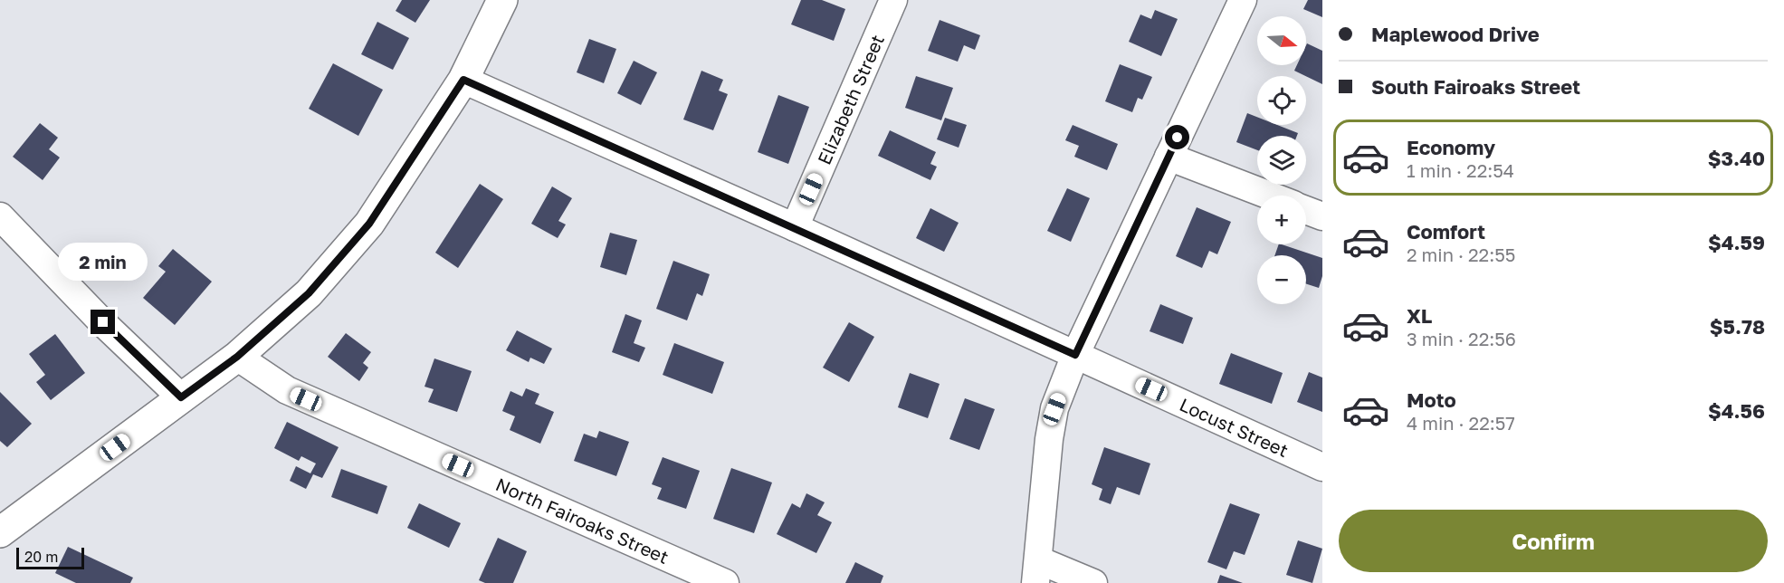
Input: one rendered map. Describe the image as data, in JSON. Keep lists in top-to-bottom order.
{
  "streets": {
    "street": ["Elizabeth Street", "Locust Street", "North Fairoaks Street"]
  },
  "crossings": [
    ["Elizabeth Street", "Locust Street"]
  ],
  "scale_bar": "20 m",
  "north": "right",
  "page": {
    "banner": ["Maplewood Drive", "South Fairoaks Street"],
    "map_buttons": ["+", "−"],
    "list": [
      {
        "name": "Economy",
        "note": "1 min · 22:54",
        "value": "$3.40"
      },
      {
        "name": "Comfort",
        "note": "2 min · 22:55",
        "value": "$4.59"
      },
      {
        "name": "XL",
        "note": "3 min · 22:56",
        "value": "$5.78"
      },
      {
        "name": "Moto",
        "note": "4 min · 22:57",
        "value": "$4.56"
      }
    ],
    "bubble": "2 min",
    "buttons": "Confirm",
    "scale": "20 m"
  }
}
